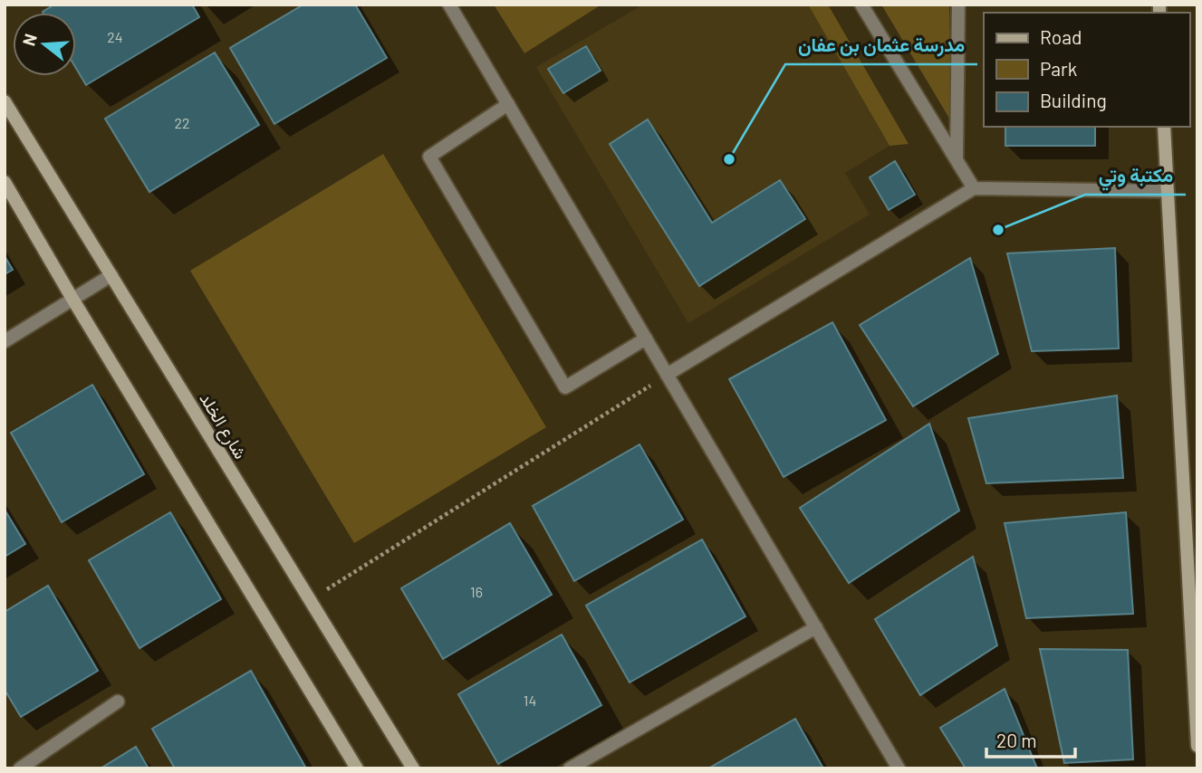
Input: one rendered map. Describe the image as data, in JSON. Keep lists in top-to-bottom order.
{
  "streets": {
    "street": ["شارع الخلد"]
  },
  "places": ["مدرسة عثمان بن عفان", "مكتبة وتي"],
  "house_numbers": [
    "24",
    "22",
    "16",
    "14"
  ],
  "legend": ["Road", "Park", "Building"],
  "scale_bar": "20 m",
  "north": "left"
}
